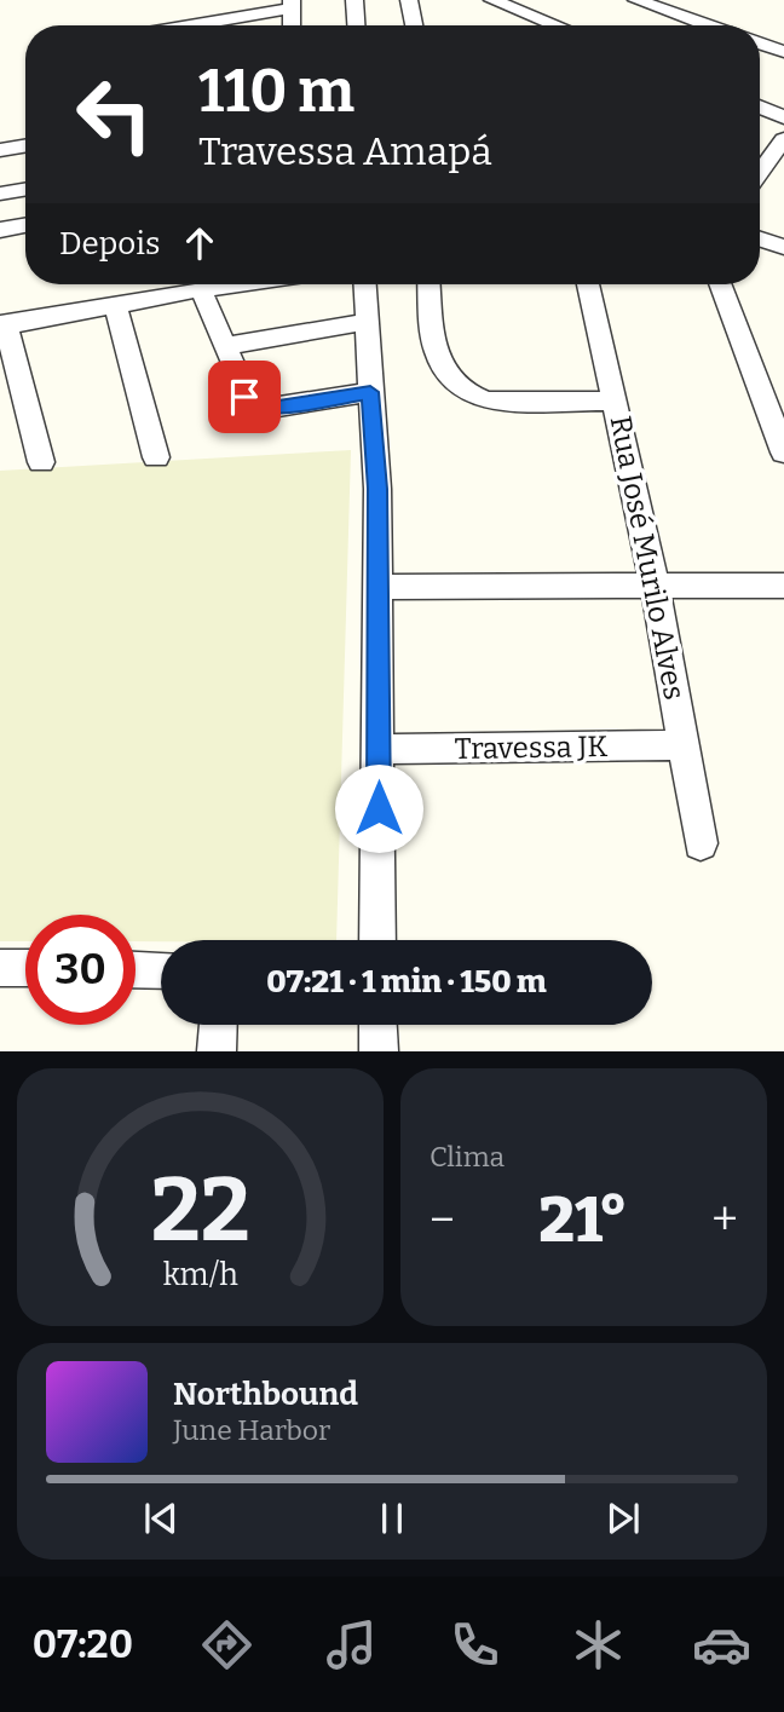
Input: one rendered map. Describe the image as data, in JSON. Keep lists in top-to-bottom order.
{
  "streets": {
    "street": ["Rua José Murilo Alves", "Travessa JK"]
  },
  "crossings": [
    ["Rua José Murilo Alves", "Travessa JK"]
  ],
  "page": {
    "turn": ["110 m", "Travessa Amapá"],
    "then": "Depois",
    "limit": "30",
    "trip": "07:21 · 1 min · 150 m",
    "tile": "Clima",
    "heat": ["−", "21°", "+"],
    "song": ["Northbound", "June Harbor"],
    "tabs": "07:20",
    "gauge": ["22", "km/h"]
  }
}
